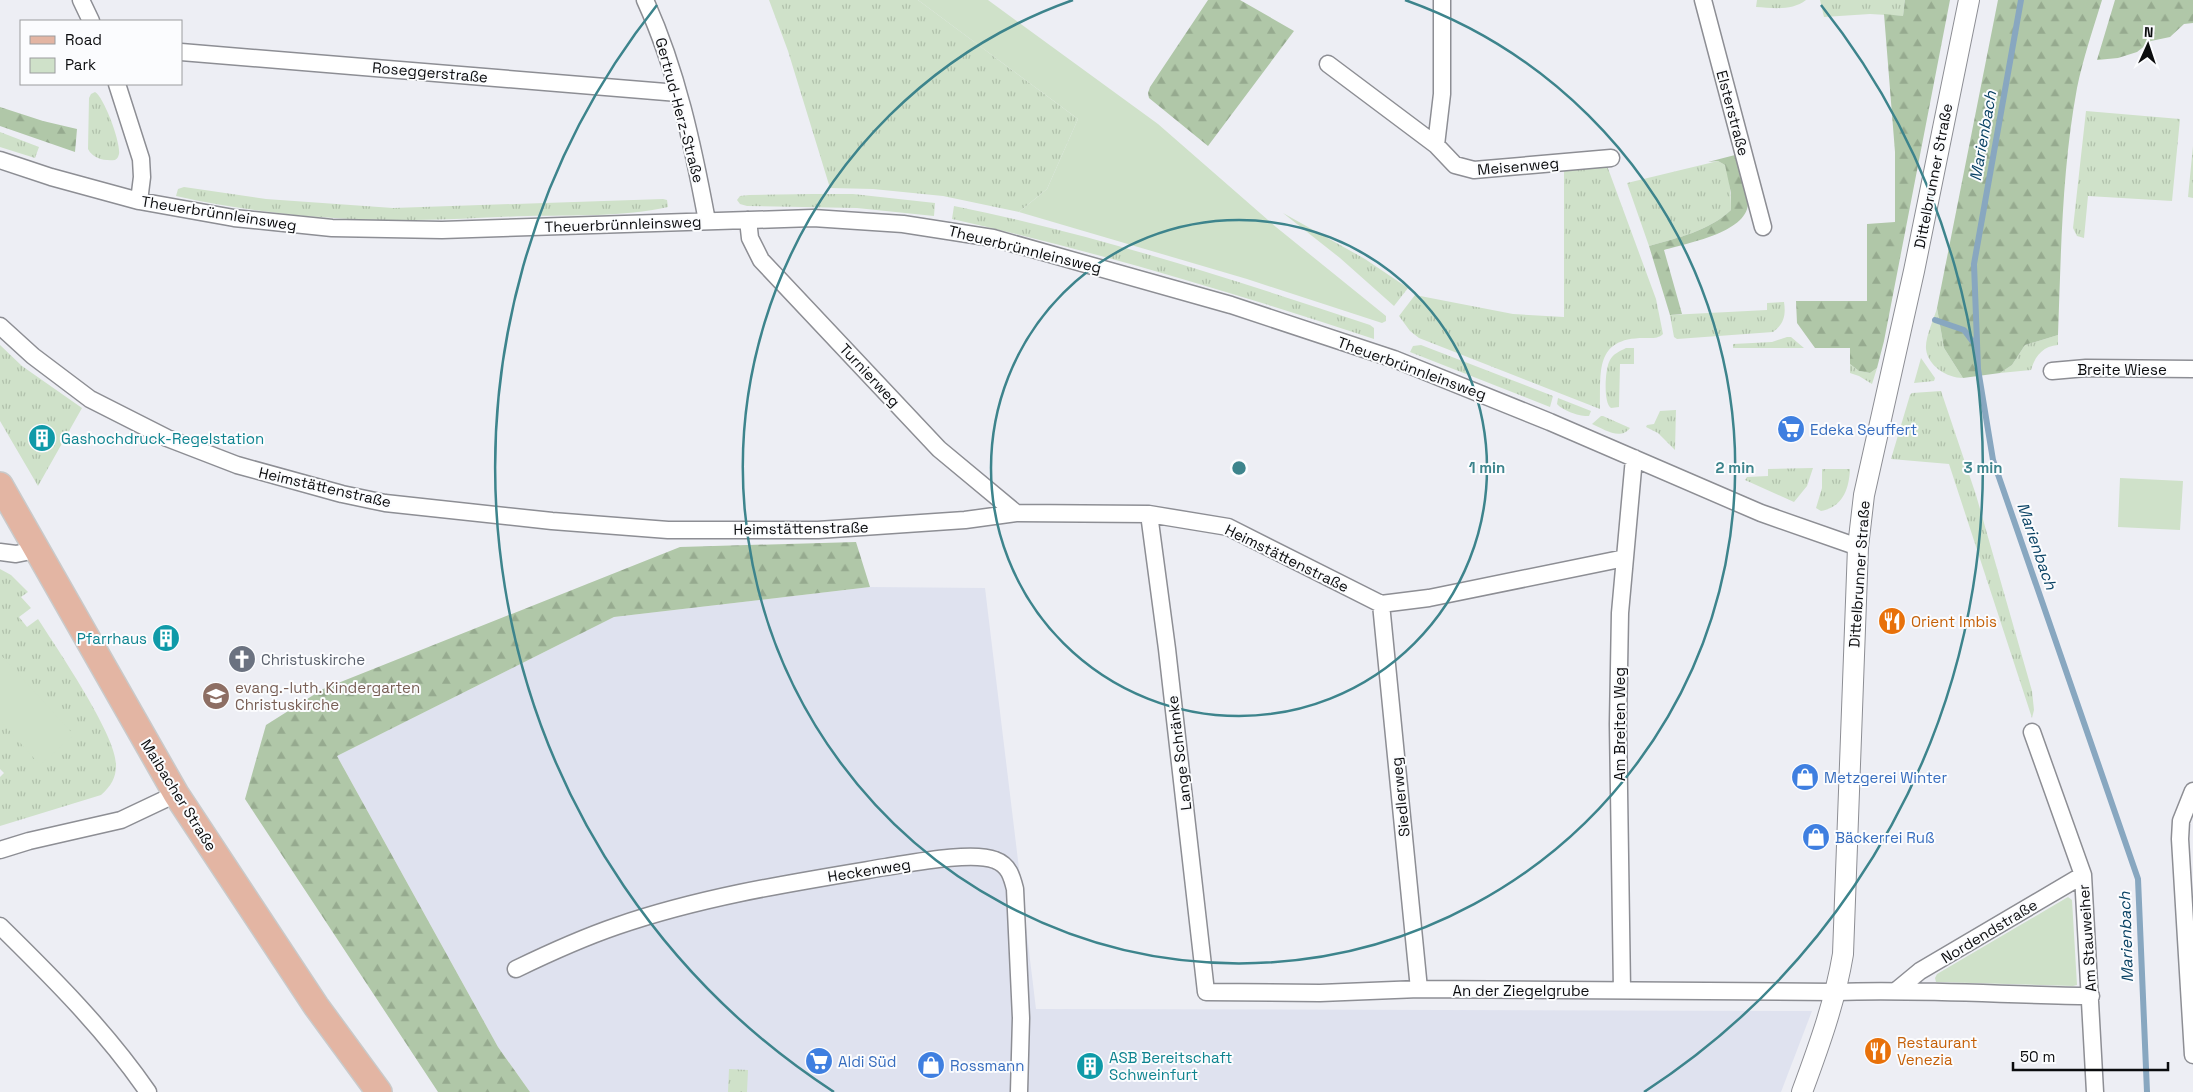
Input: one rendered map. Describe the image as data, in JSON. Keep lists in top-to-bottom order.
{
  "streets": {
    "main road": ["Maibacher Straße"],
    "street": [
      "Roseggerstraße",
      "Gertrud-Herz-Straße",
      "Elsterstraße",
      "Meisenweg",
      "Dittelbrunner Straße",
      "Theuerbrünnleinsweg",
      "Breite Wiese",
      "Turnierweg",
      "Heimstättenstraße",
      "Am Breiten Weg",
      "Lange Schränke",
      "Siedlerweg",
      "Heckenweg",
      "Nordendstraße",
      "Am Stauweiher",
      "An der Ziegelgrube"
    ]
  },
  "crossings": [
    ["Roseggerstraße", "Gertrud-Herz-Straße"],
    ["Gertrud-Herz-Straße", "Theuerbrünnleinsweg"],
    ["Dittelbrunner Straße", "Theuerbrünnleinsweg"],
    ["Dittelbrunner Straße", "An der Ziegelgrube"],
    ["Theuerbrünnleinsweg", "Turnierweg"],
    ["Theuerbrünnleinsweg", "Am Breiten Weg"],
    ["Turnierweg", "Heimstättenstraße"],
    ["Heimstättenstraße", "Lange Schränke"],
    ["Heimstättenstraße", "Siedlerweg"],
    ["Am Breiten Weg", "An der Ziegelgrube"],
    ["Lange Schränke", "An der Ziegelgrube"],
    ["Siedlerweg", "An der Ziegelgrube"],
    ["Nordendstraße", "Am Stauweiher"]
  ],
  "water": ["Marienbach"],
  "places": {
    "supermarket": ["Edeka Seuffert", "Aldi Süd"],
    "building": ["Gashochdruck-Regelstation", "Pfarrhaus", "ASB Bereitschaft Schweinfurt"],
    "restaurant": ["Orient Imbis", "Restaurant Venezia"],
    "church": ["Christuskirche"],
    "school or university": ["evang.-luth. Kindergarten Christuskirche"],
    "shop": ["Metzgerei Winter", "Bäckerrei Ruß", "Rossmann"]
  },
  "legend": ["Road", "Park"],
  "scale_bar": "50 m",
  "north": "top",
  "rings": ["1 min", "2 min", "3 min"]
}
